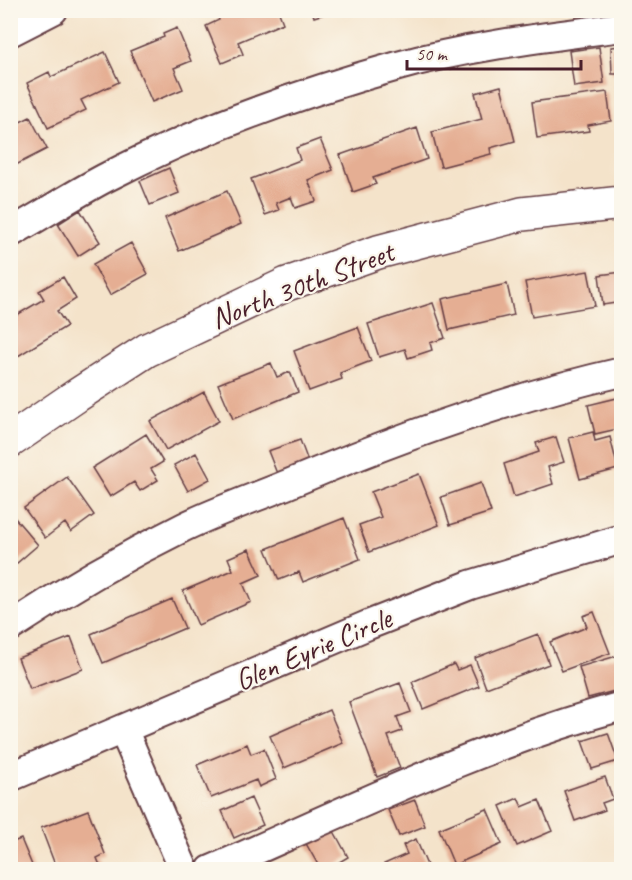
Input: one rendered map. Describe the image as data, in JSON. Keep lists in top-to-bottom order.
{
  "streets": {
    "main road": ["North 30th Street"],
    "street": ["Glen Eyrie Circle"]
  },
  "scale_bar": "50 m"
}
